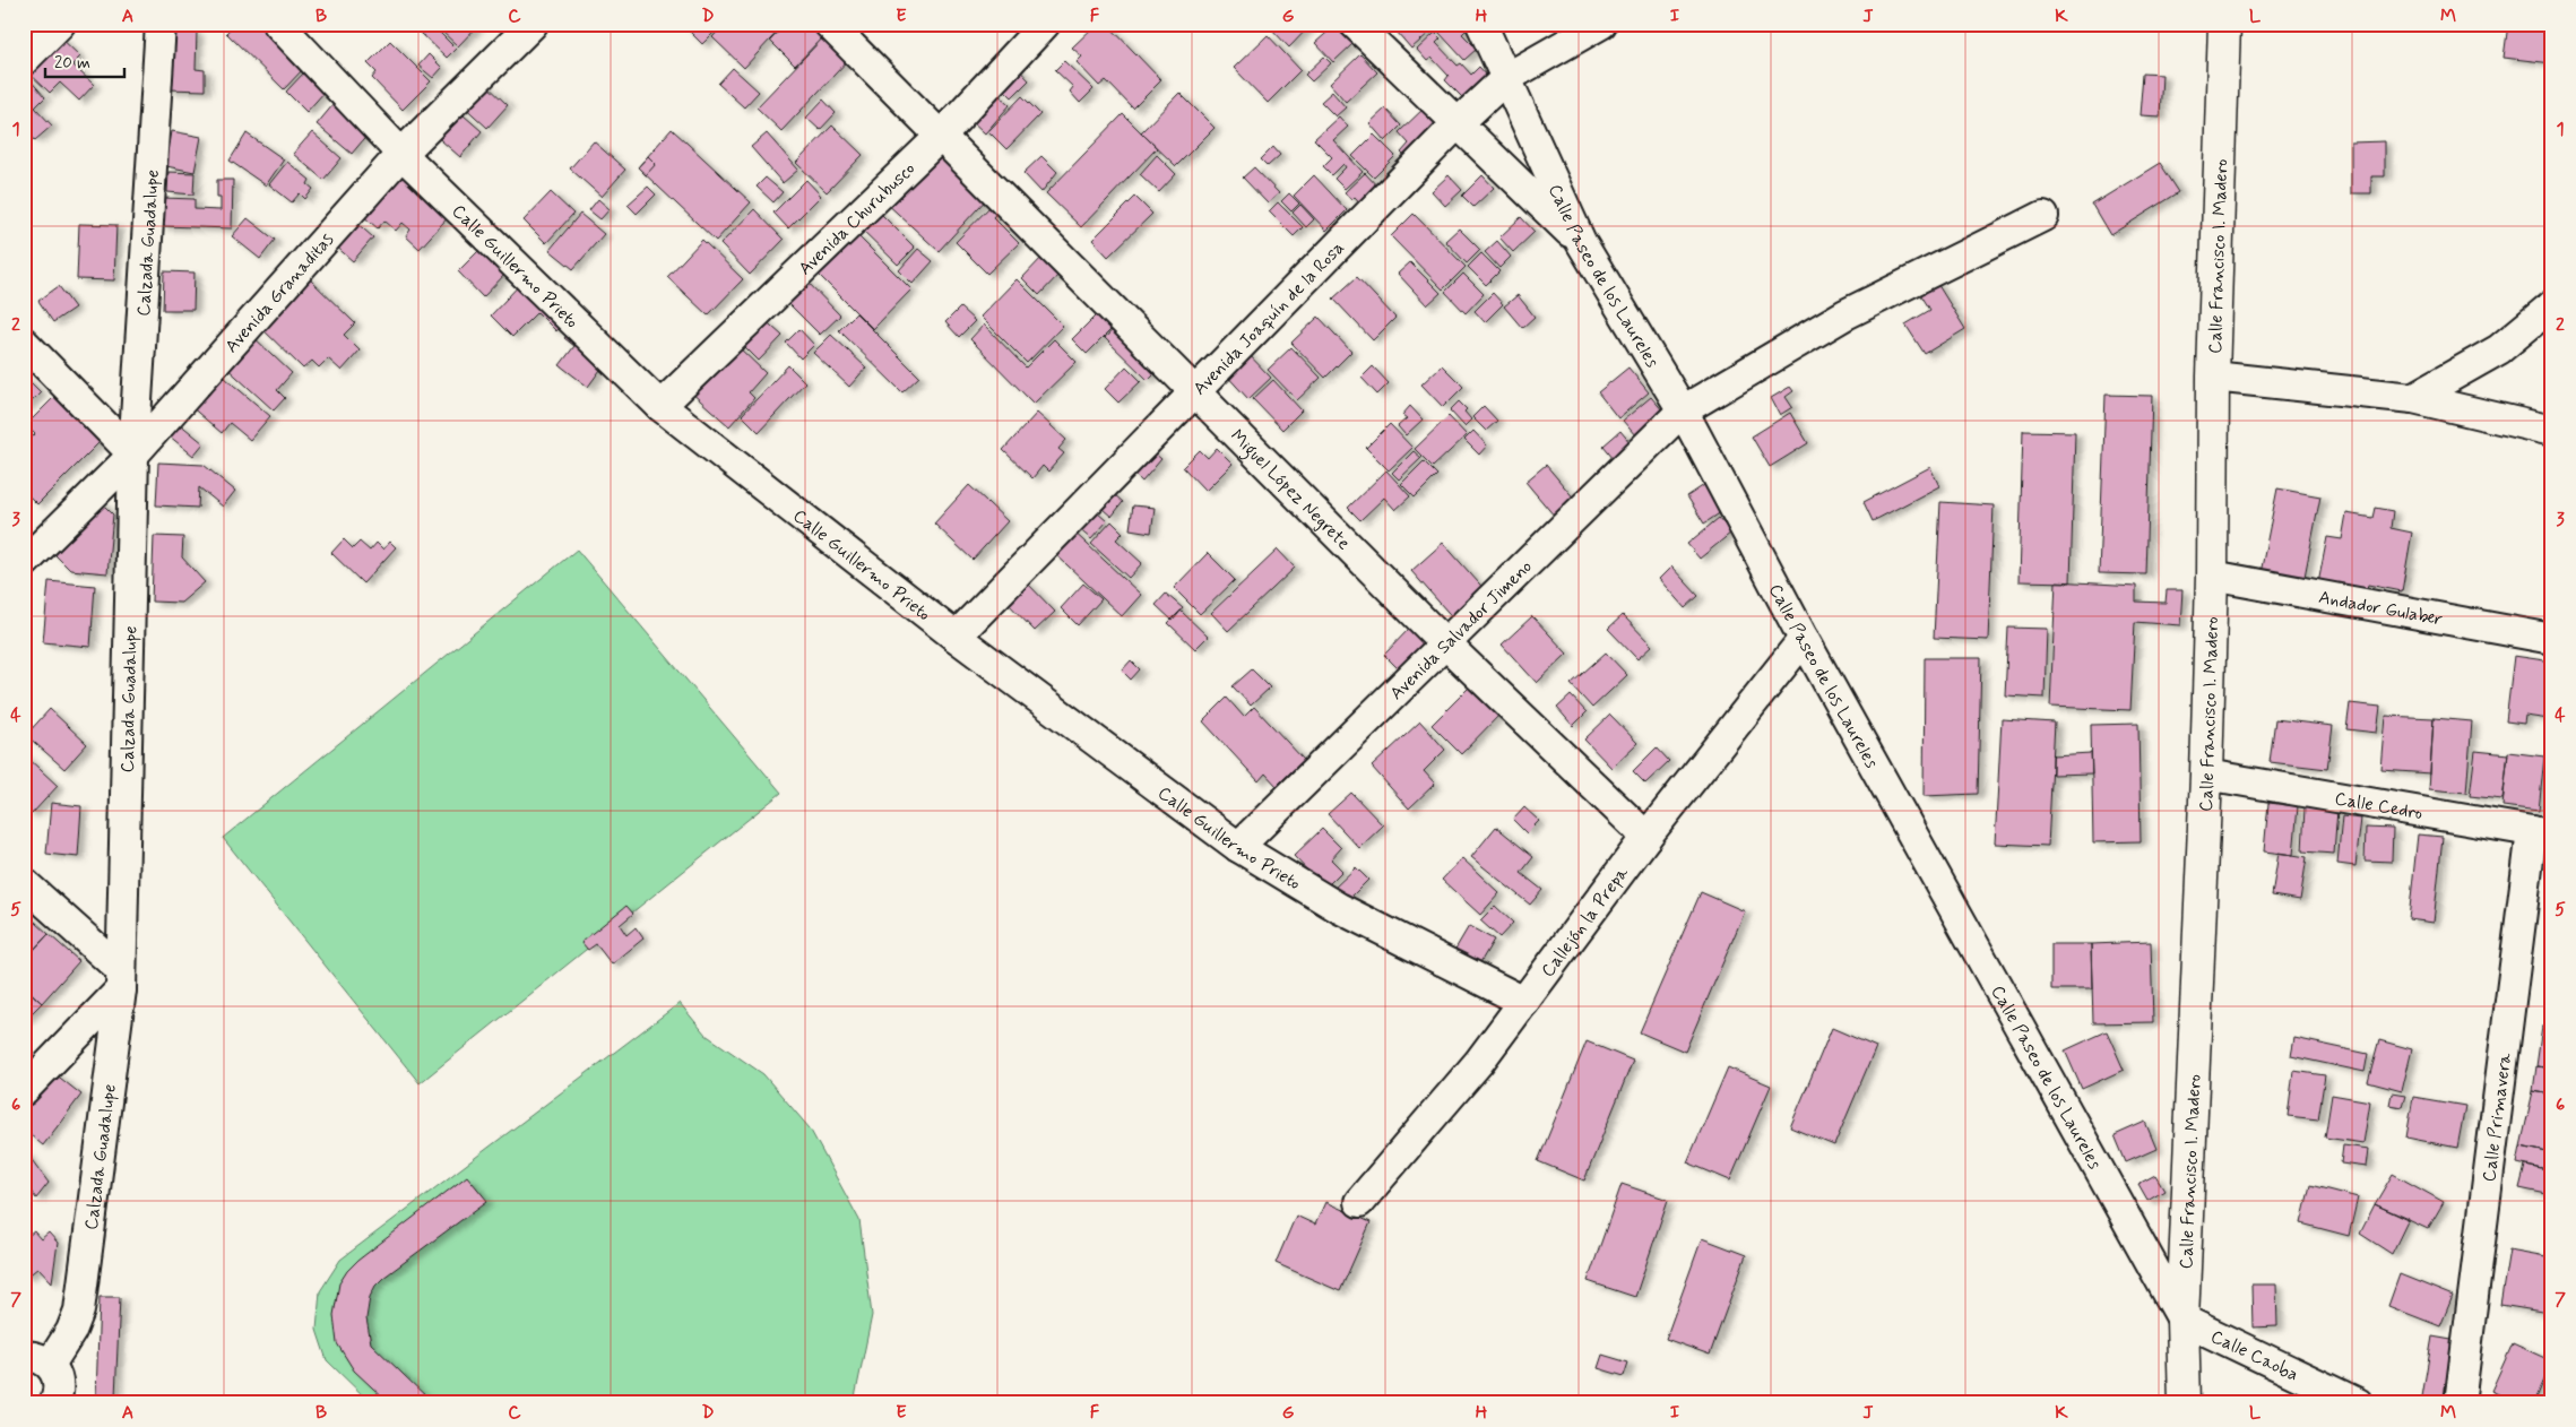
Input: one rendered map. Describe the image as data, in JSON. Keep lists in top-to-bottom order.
{
  "streets": {
    "main road": ["Calle Francisco I. Madero"],
    "street": [
      "Avenida Churubusco",
      "Calzada Guadalupe",
      "Calle Guillermo Prieto",
      "Calle Paseo de los Laureles",
      "Avenida Granaditas",
      "Avenida Joaquín de la Rosa",
      "Miguel López Negrete",
      "Andador Gulaber",
      "Avenida Salvador Jimeno",
      "Calle Cedro",
      "Callejón la Prepa",
      "Calle Primavera",
      "Calle Caoba"
    ]
  },
  "crossings": [
    ["Avenida Churubusco", "Calle Guillermo Prieto"],
    ["Avenida Churubusco", "Miguel López Negrete"],
    ["Calzada Guadalupe", "Avenida Granaditas"],
    ["Calle Francisco I. Madero", "Calle Paseo de los Laureles"],
    ["Calle Francisco I. Madero", "Andador Gulaber"],
    ["Calle Francisco I. Madero", "Calle Cedro"],
    ["Calle Francisco I. Madero", "Calle Caoba"],
    ["Calle Guillermo Prieto", "Avenida Granaditas"],
    ["Calle Guillermo Prieto", "Avenida Joaquín de la Rosa"],
    ["Calle Guillermo Prieto", "Avenida Salvador Jimeno"],
    ["Calle Guillermo Prieto", "Callejón la Prepa"],
    ["Calle Paseo de los Laureles", "Avenida Joaquín de la Rosa"],
    ["Calle Paseo de los Laureles", "Avenida Salvador Jimeno"],
    ["Calle Paseo de los Laureles", "Callejón la Prepa"],
    ["Calle Paseo de los Laureles", "Calle Caoba"],
    ["Avenida Joaquín de la Rosa", "Miguel López Negrete"],
    ["Miguel López Negrete", "Avenida Salvador Jimeno"],
    ["Miguel López Negrete", "Callejón la Prepa"],
    ["Calle Cedro", "Calle Primavera"]
  ],
  "scale_bar": "20 m",
  "grid": {
    "columns": [
      "A",
      "B",
      "C",
      "D",
      "E",
      "F",
      "G",
      "H",
      "I",
      "J",
      "K",
      "L",
      "M"
    ],
    "rows": [
      "1",
      "2",
      "3",
      "4",
      "5",
      "6",
      "7"
    ]
  }
}
